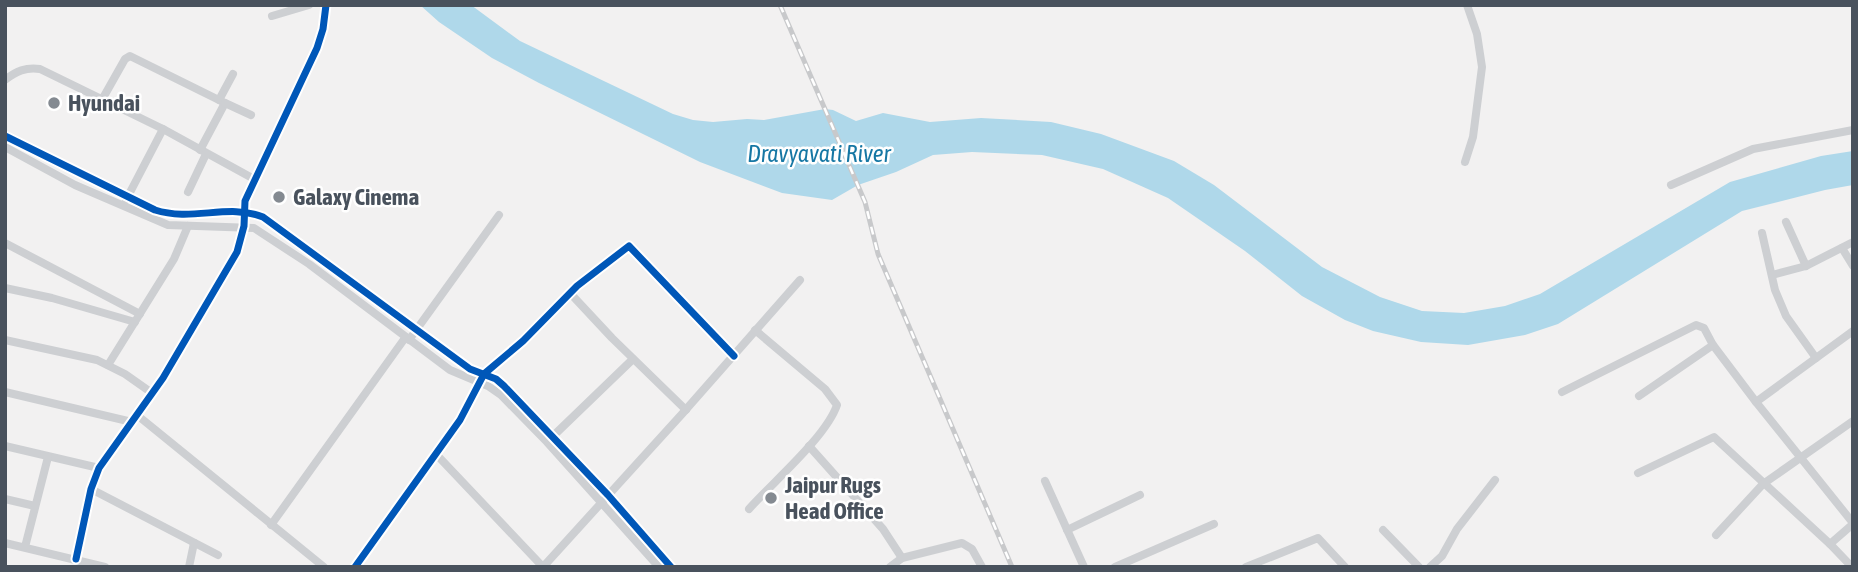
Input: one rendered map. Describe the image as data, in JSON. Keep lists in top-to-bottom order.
{
  "water": ["Dravyavati River"],
  "places": ["Hyundai", "Galaxy Cinema", "Jaipur Rugs Head Office"]
}
